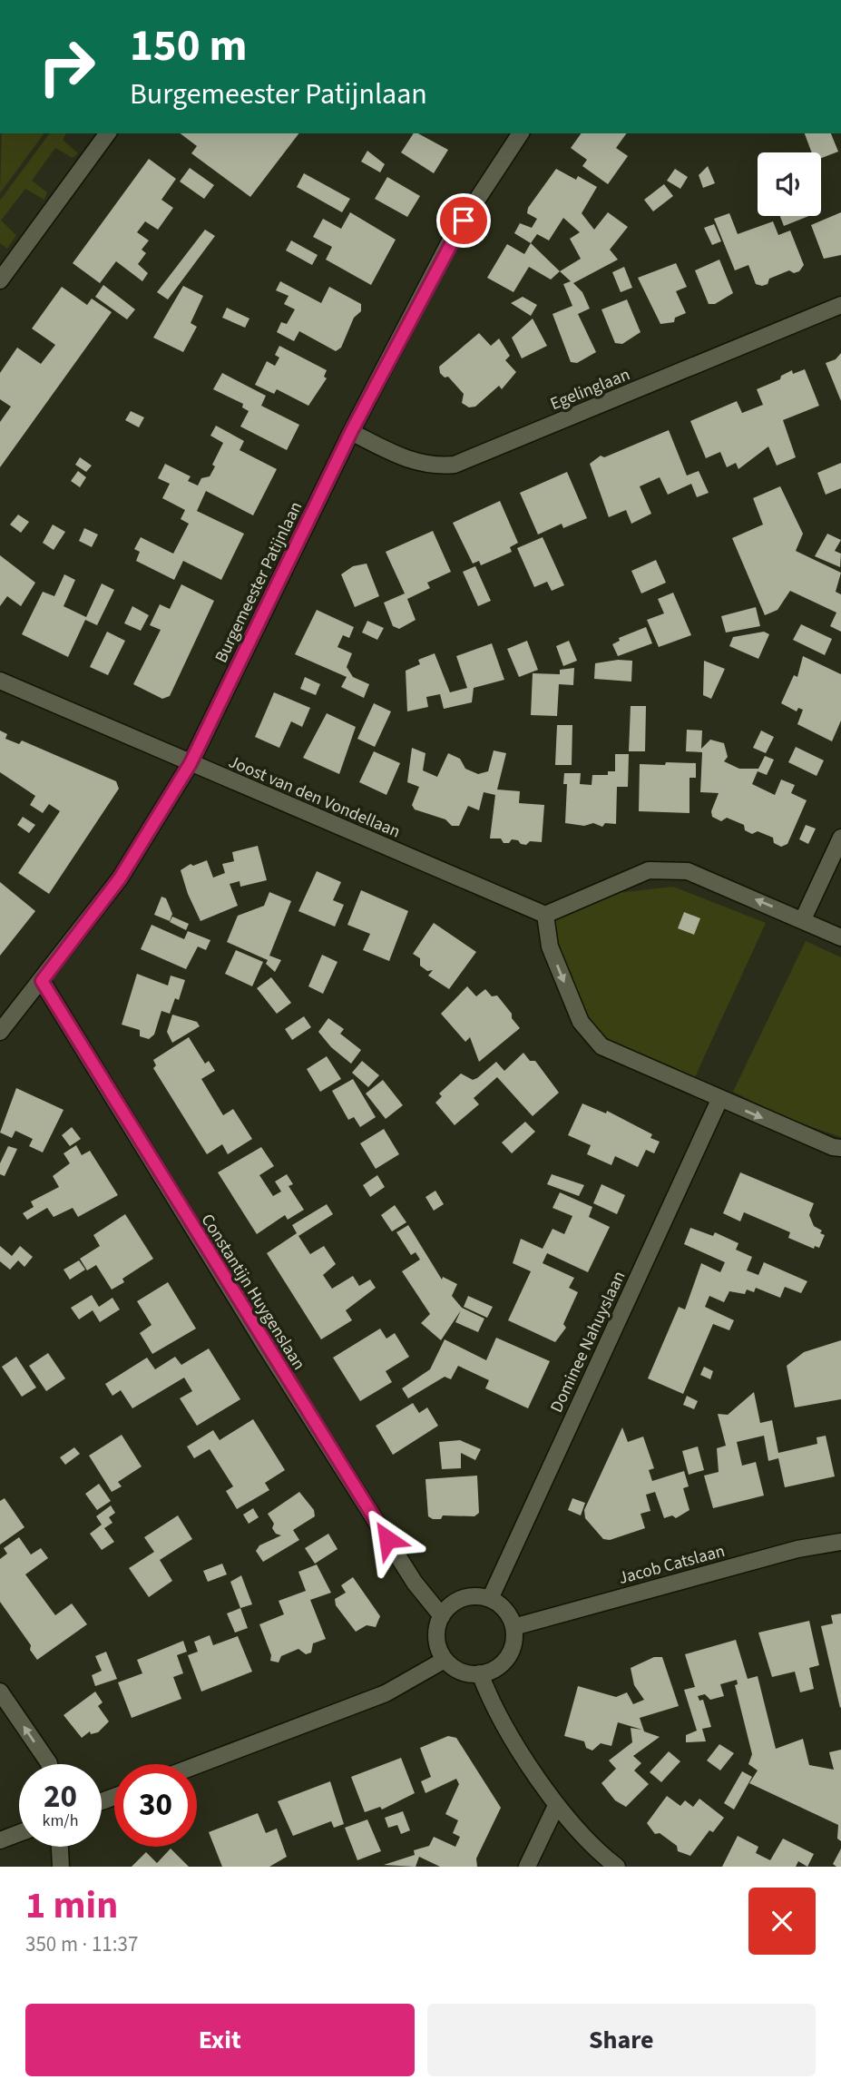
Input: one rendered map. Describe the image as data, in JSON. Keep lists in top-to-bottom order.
{
  "streets": {
    "street": [
      "Egelinglaan",
      "Burgemeester Patijnlaan",
      "Joost van den Vondellaan",
      "Constantijn Huygenslaan",
      "Dominee Nahuyslaan",
      "Jacob Catslaan"
    ]
  },
  "crossings": [
    ["Egelinglaan", "Burgemeester Patijnlaan"],
    ["Burgemeester Patijnlaan", "Joost van den Vondellaan"],
    ["Burgemeester Patijnlaan", "Constantijn Huygenslaan"],
    ["Constantijn Huygenslaan", "Dominee Nahuyslaan"],
    ["Constantijn Huygenslaan", "Jacob Catslaan"],
    ["Dominee Nahuyslaan", "Jacob Catslaan"]
  ],
  "page": {
    "turn": ["150 m", "Burgemeester Patijnlaan"],
    "speed": "20 km/h",
    "limit": "30",
    "heading": ["1 min", "350 m · 11:37"],
    "buttons": ["Exit", "Share"]
  }
}
